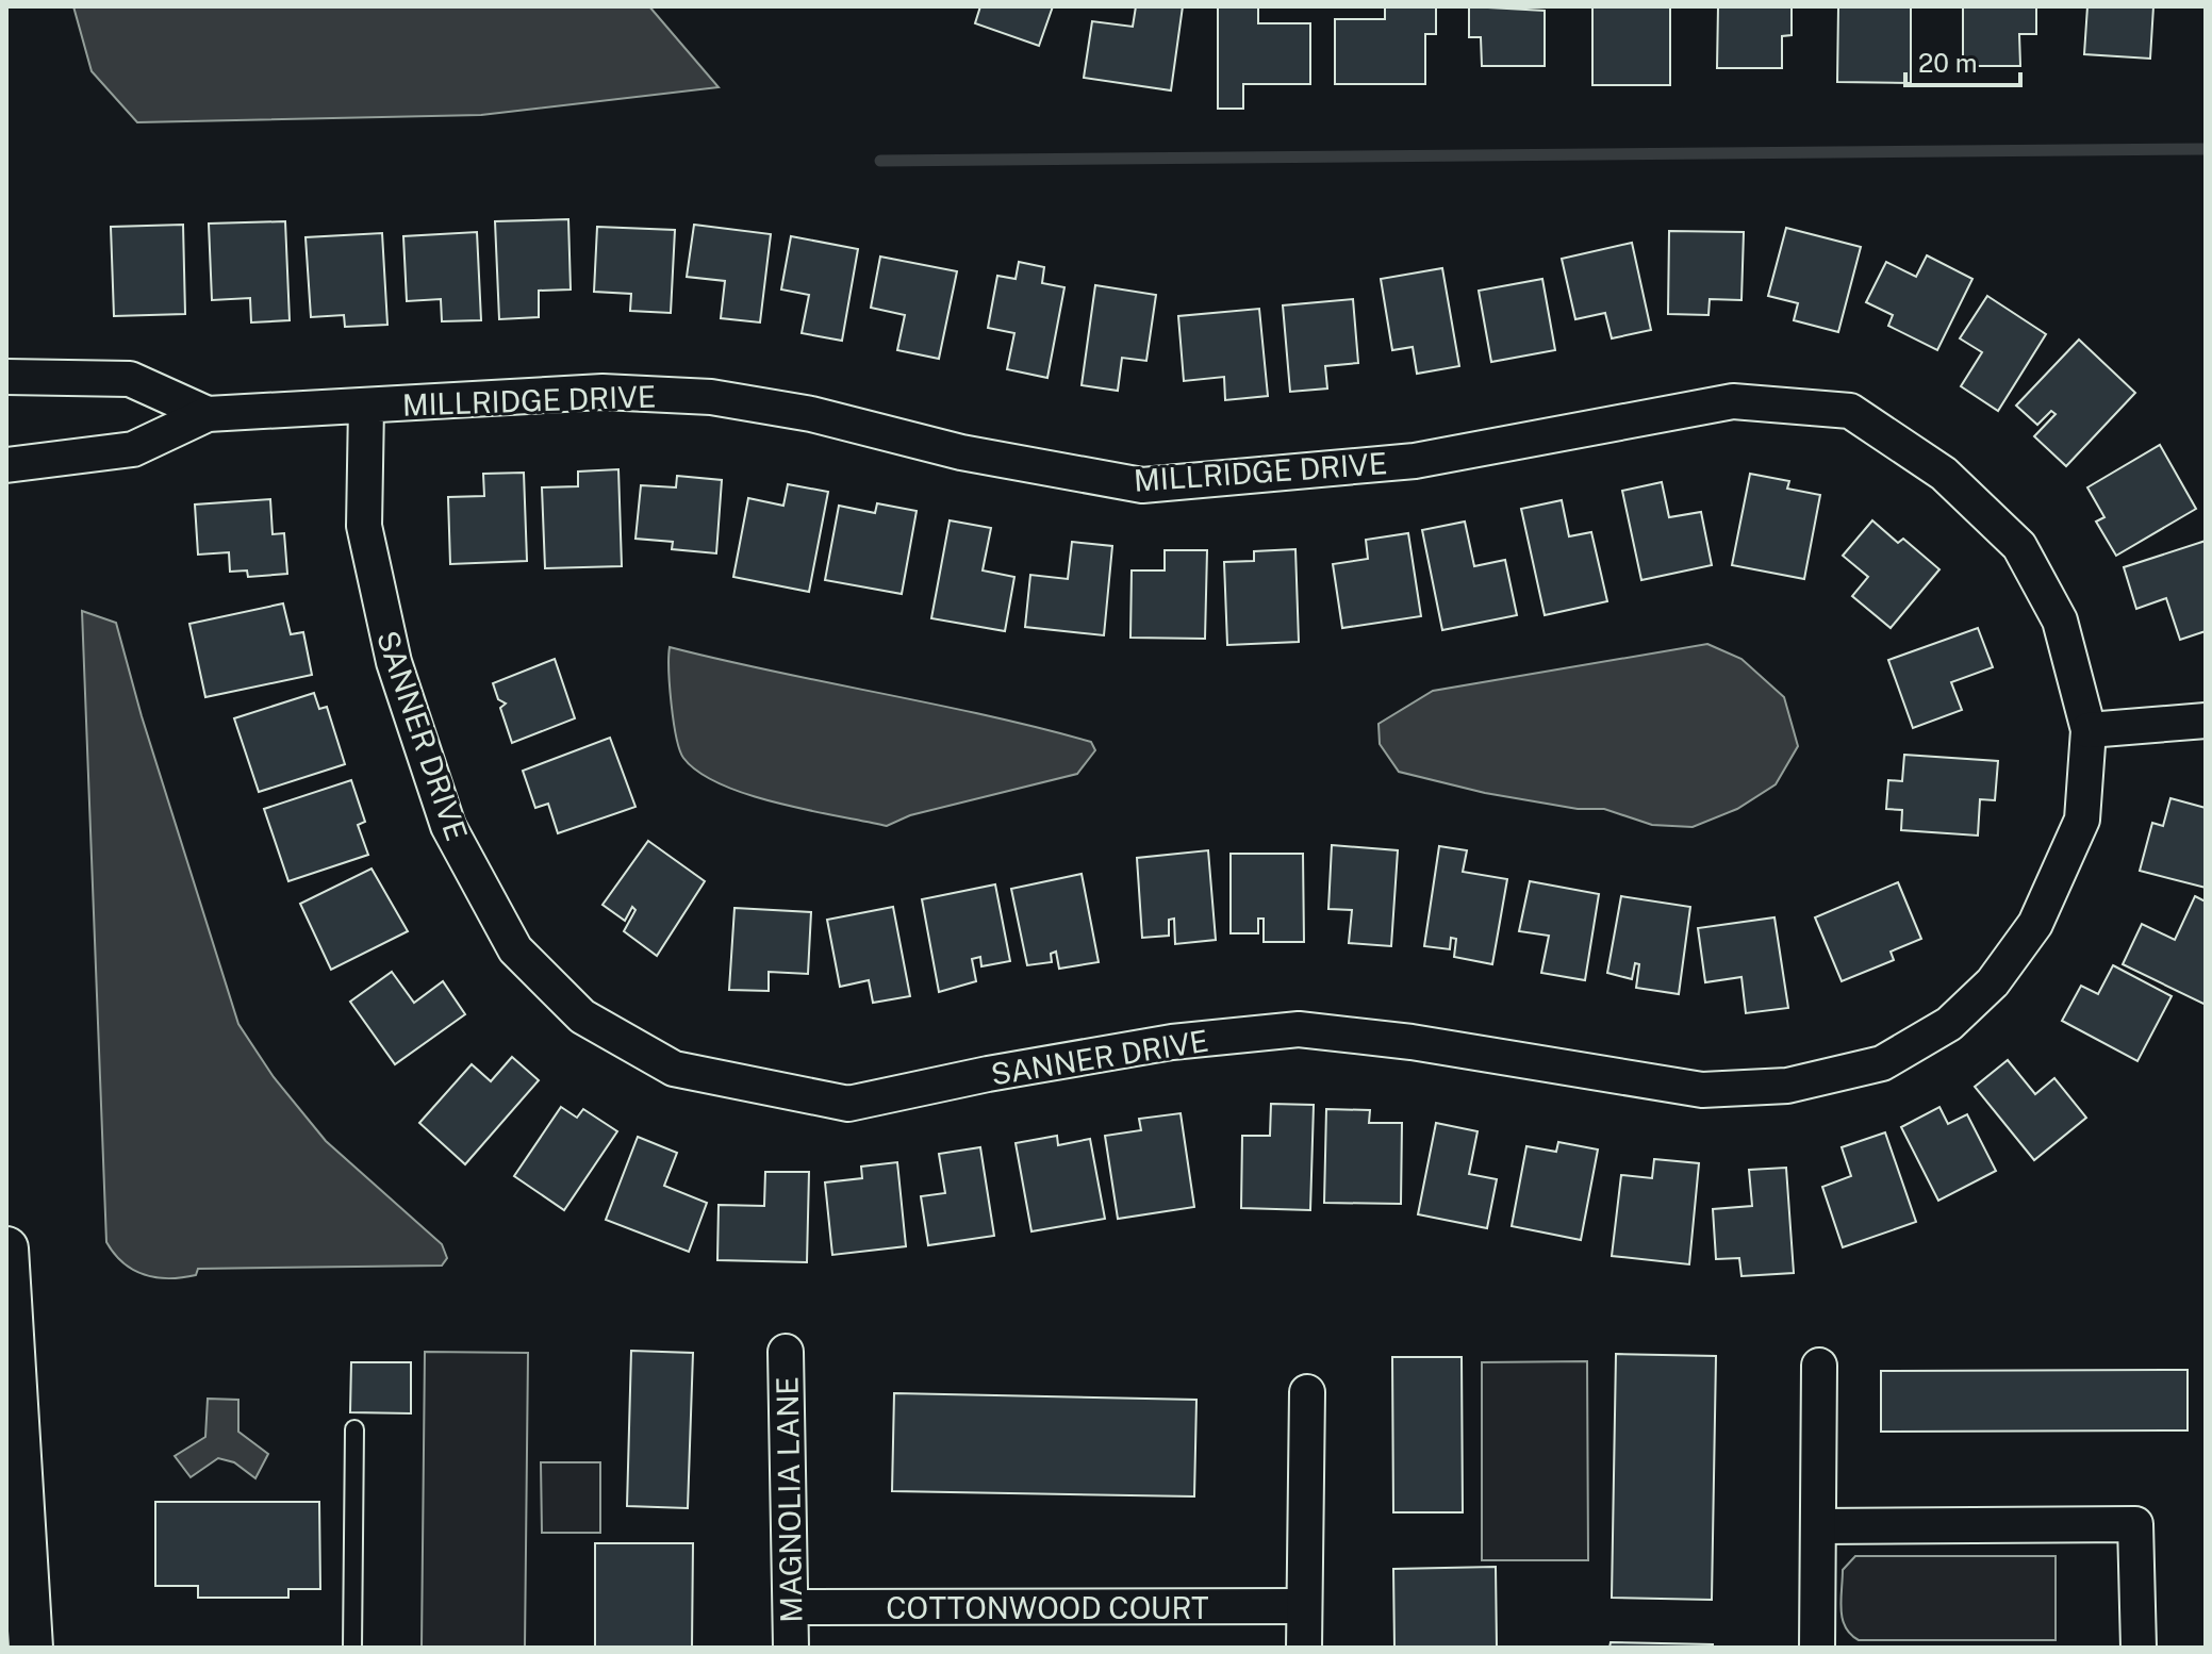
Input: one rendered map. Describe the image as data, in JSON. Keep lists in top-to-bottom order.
{
  "streets": {
    "street": [
      "MILLRIDGE DRIVE",
      "SANNER DRIVE",
      "MAGNOLIA LANE",
      "COTTONWOOD COURT"
    ]
  },
  "crossings": [
    ["MILLRIDGE DRIVE", "SANNER DRIVE"],
    ["MAGNOLIA LANE", "COTTONWOOD COURT"]
  ],
  "scale_bar": "20 m"
}
